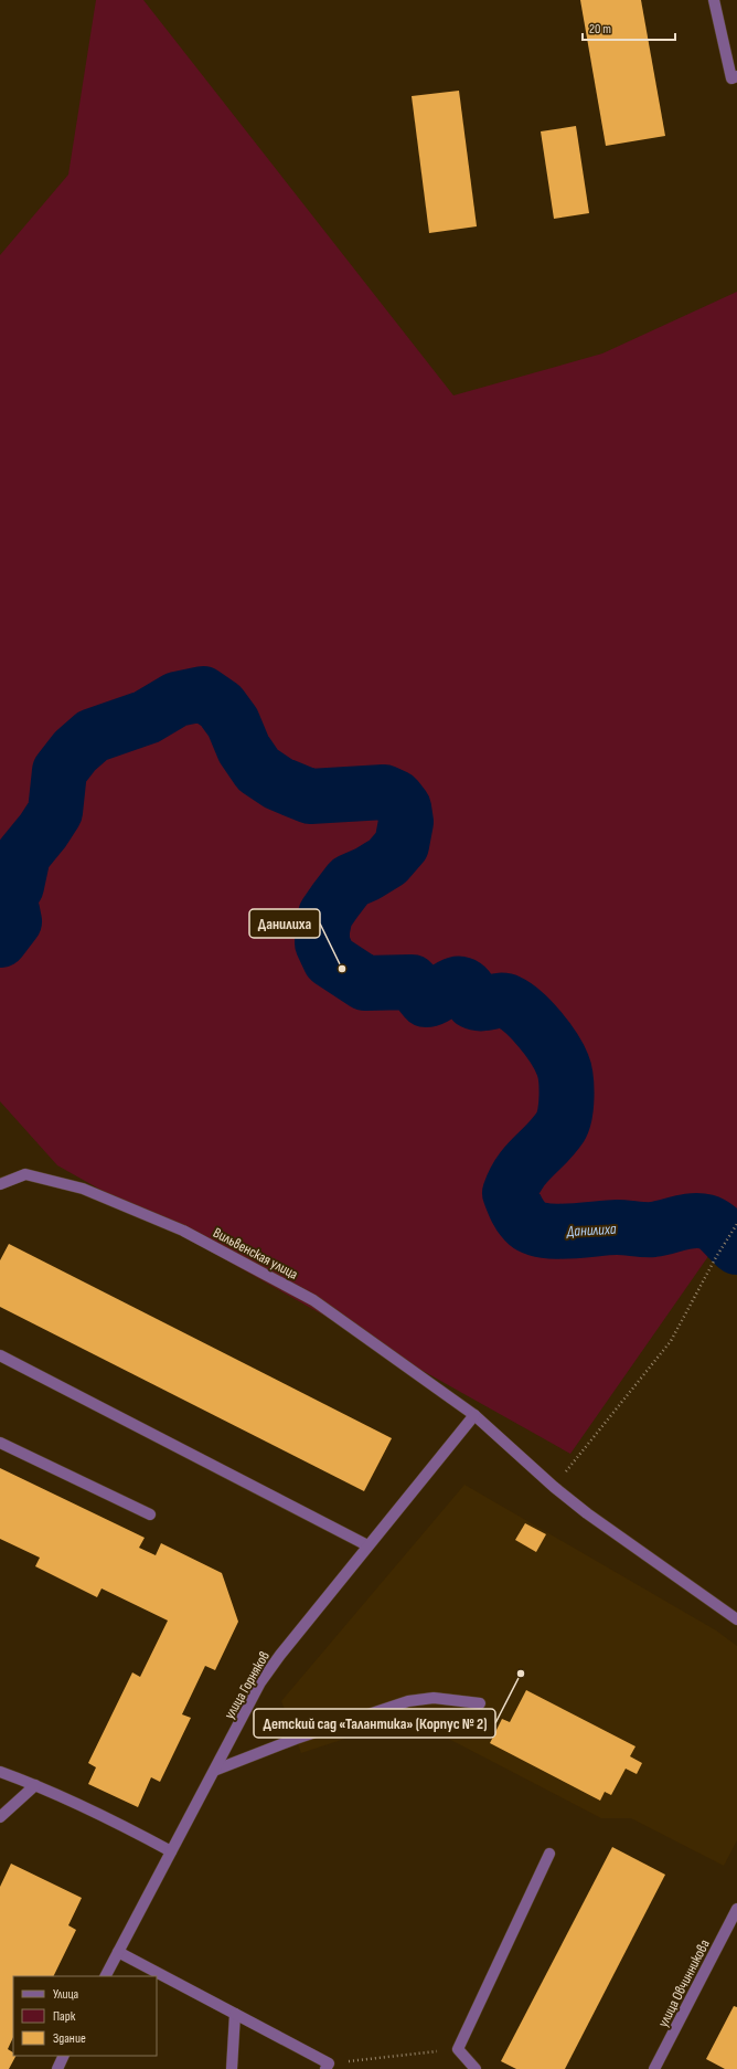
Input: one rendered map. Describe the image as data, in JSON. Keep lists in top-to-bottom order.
{
  "streets": {
    "street": ["Вильвенская улица", "улица Горняков", "улица Овчинникова"]
  },
  "crossings": [
    ["Вильвенская улица", "улица Горняков"]
  ],
  "water": ["Данилиха"],
  "places": ["Данилиха", "Детский сад «Талантика» (Корпус № 2)"],
  "legend": ["Улица", "Парк", "Здание"],
  "scale_bar": "20 m"
}
